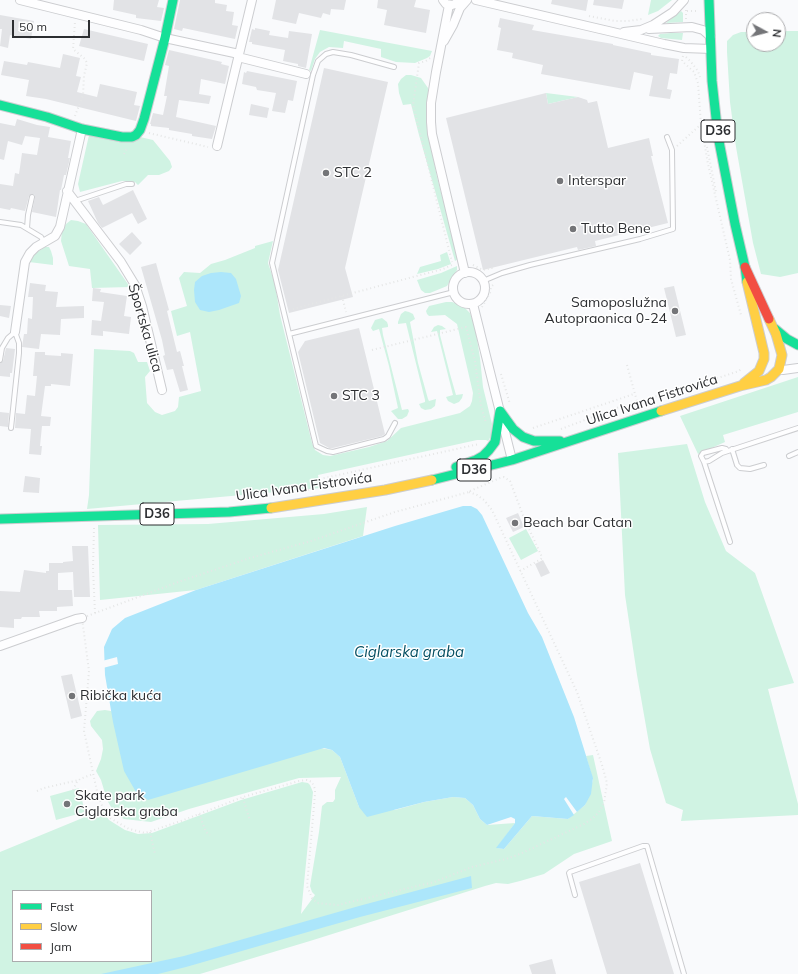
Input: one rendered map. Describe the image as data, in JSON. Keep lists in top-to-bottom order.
{
  "streets": {
    "main road": ["D36", "Ulica Ivana Fistrovića"],
    "street": ["Športska ulica"]
  },
  "crossings": [
    ["D36", "Ulica Ivana Fistrovića"]
  ],
  "water": ["Ciglarska graba"],
  "places": [
    "STC 2",
    "Interspar",
    "Tutto Bene",
    "Samoposlužna Autopraonica 0-24",
    "STC 3",
    "Beach bar Catan",
    "Ribička kuća",
    "Skate park Ciglarska graba"
  ],
  "legend": ["Fast", "Slow", "Jam"],
  "scale_bar": "50 m",
  "north": "right"
}
